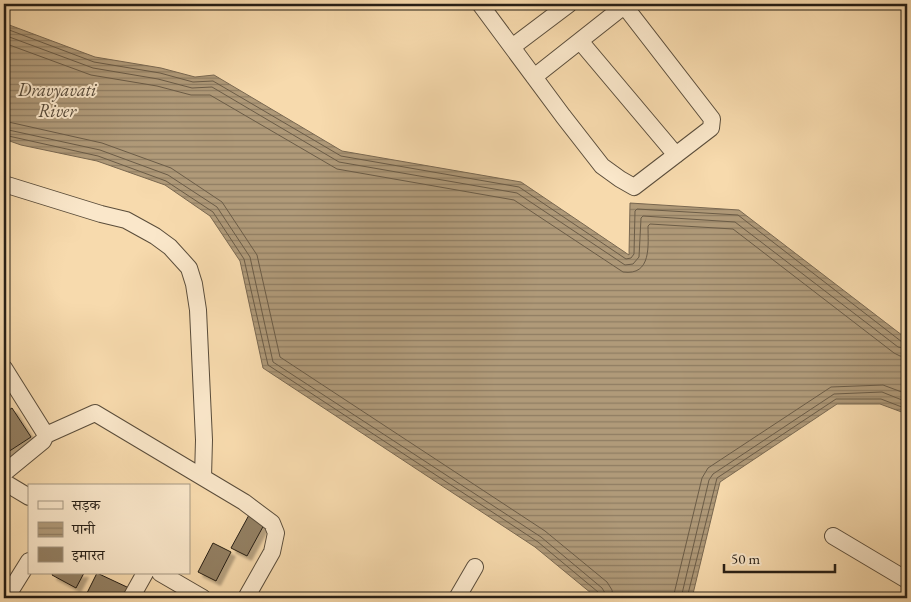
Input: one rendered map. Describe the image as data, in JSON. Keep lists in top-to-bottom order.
{
  "water": ["Dravyavati River"],
  "legend": ["सड़क", "पानी", "इमारत"],
  "scale_bar": "50 m"
}
